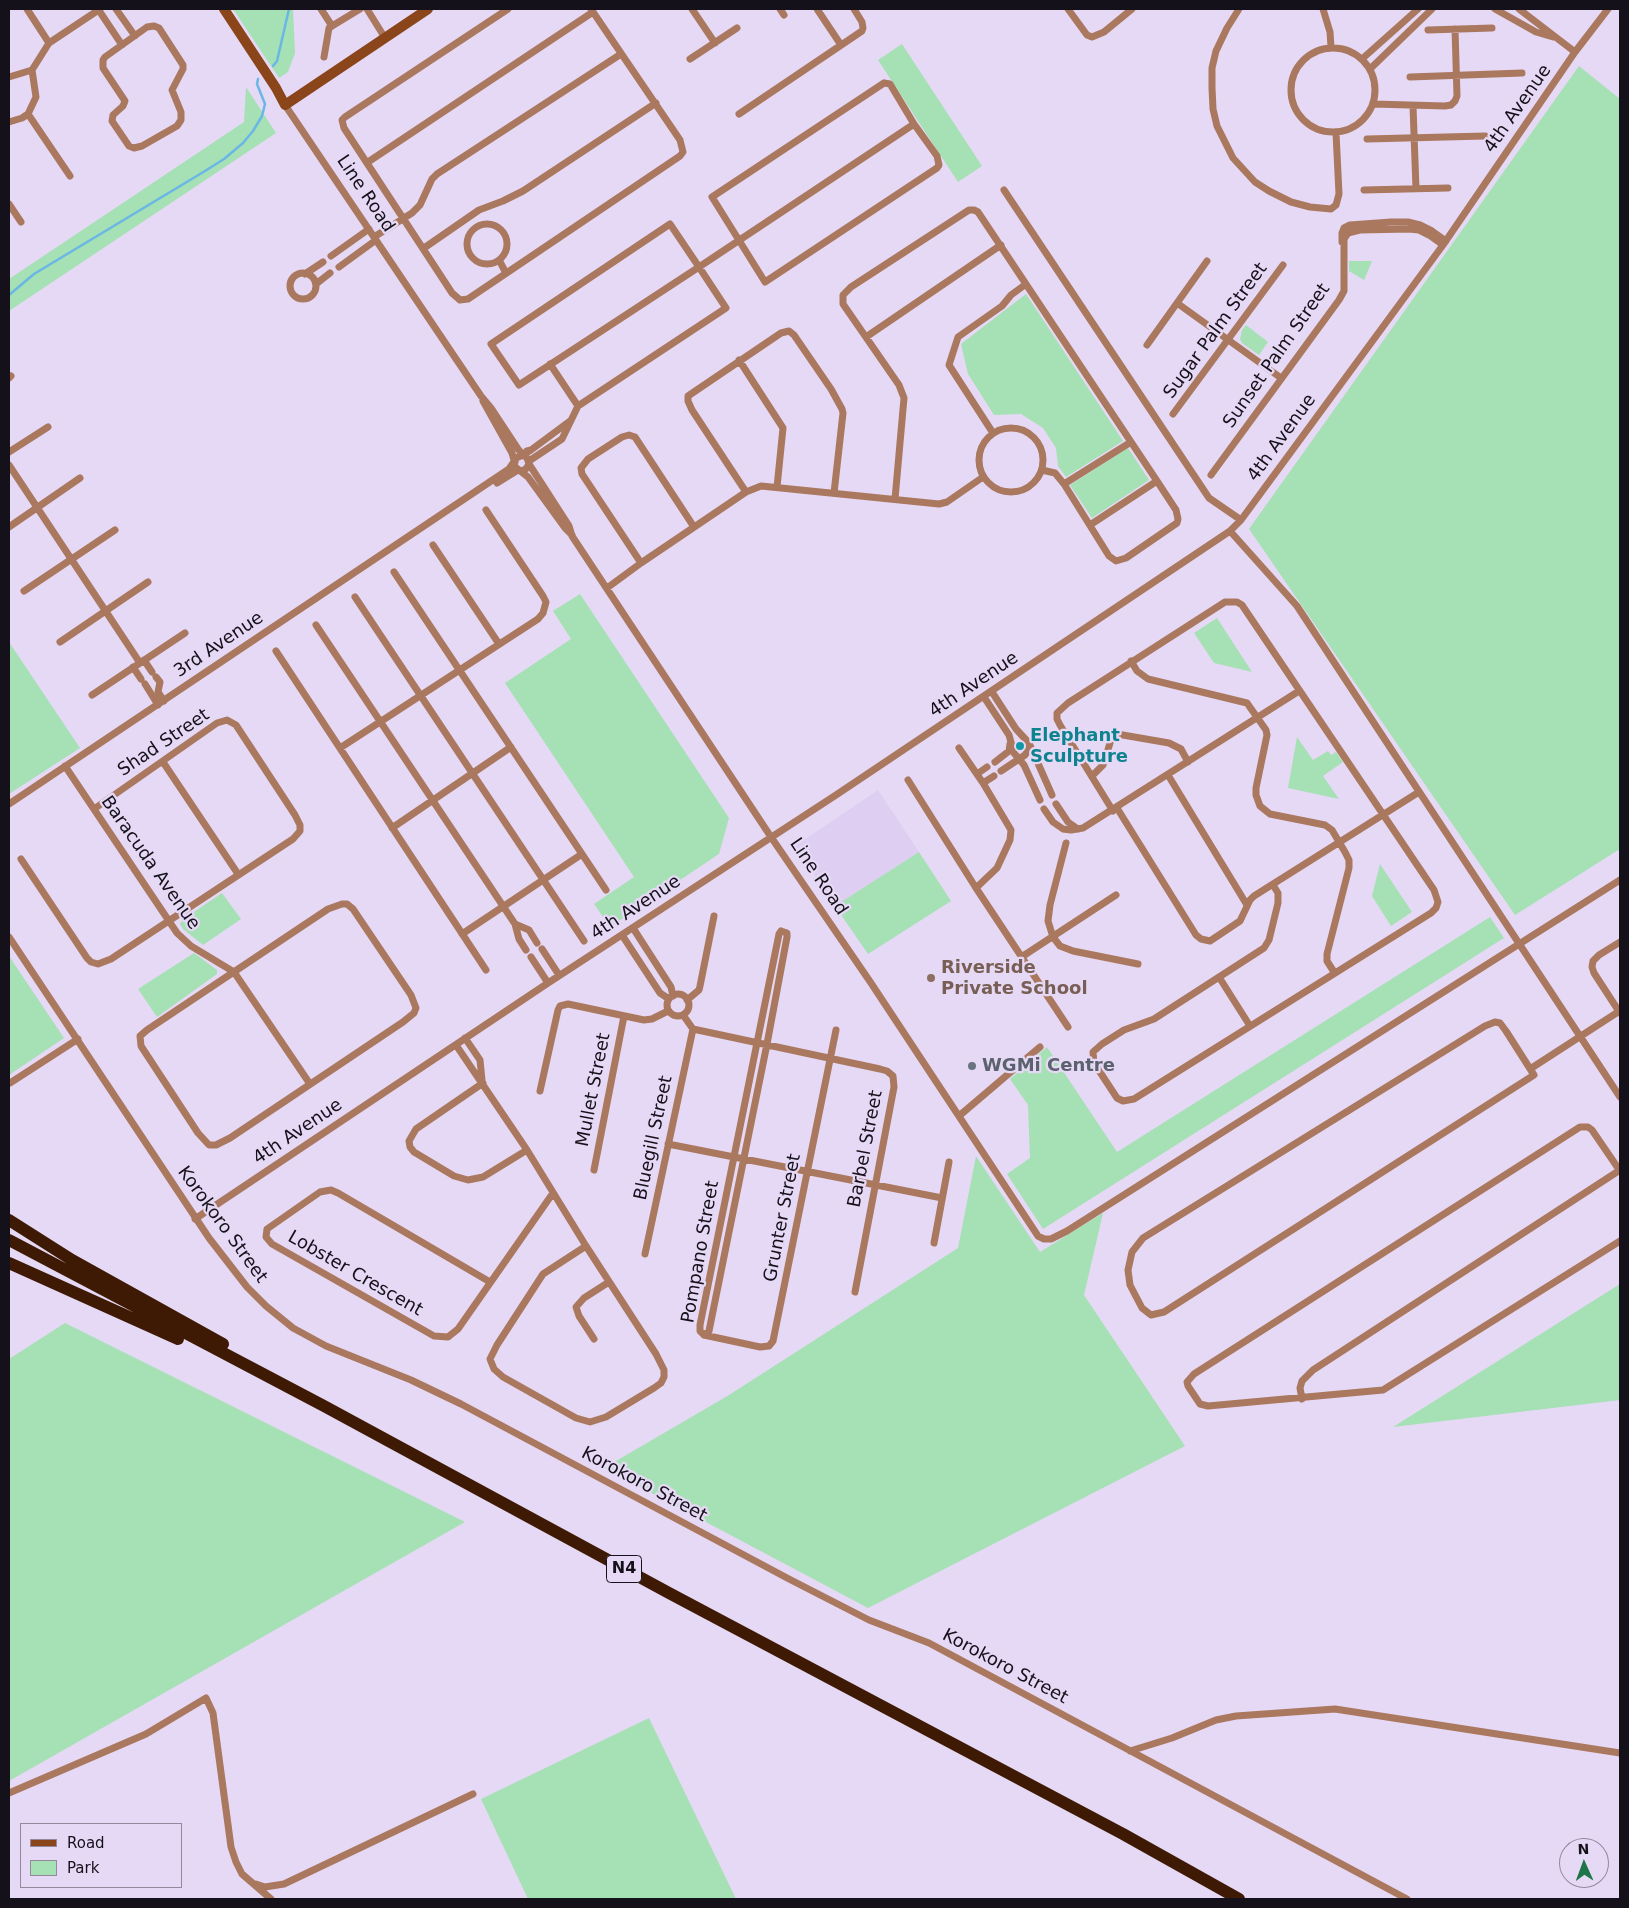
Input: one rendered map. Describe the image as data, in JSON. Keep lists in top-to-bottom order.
{
  "streets": {
    "highway": ["N4"],
    "street": [
      "4th Avenue",
      "Line Road",
      "Sugar Palm Street",
      "Sunset Palm Street",
      "3rd Avenue",
      "Shad Street",
      "Baracuda Avenue",
      "Mullet Street",
      "Bluegill Street",
      "Barbel Street",
      "Grunter Street",
      "Korokoro Street",
      "Pompano Street",
      "Lobster Crescent"
    ]
  },
  "crossings": [
    ["4th Avenue", "Line Road"],
    ["4th Avenue", "Sunset Palm Street"],
    ["4th Avenue", "Korokoro Street"],
    ["Line Road", "3rd Avenue"],
    ["3rd Avenue", "Baracuda Avenue"],
    ["Shad Street", "Baracuda Avenue"],
    ["Barbel Street", "Grunter Street"],
    ["Grunter Street", "Pompano Street"]
  ],
  "places": ["Elephant Sculpture", "Riverside Private School", "WGMi Centre"],
  "legend": ["Road", "Park"],
  "north": "top"
}
